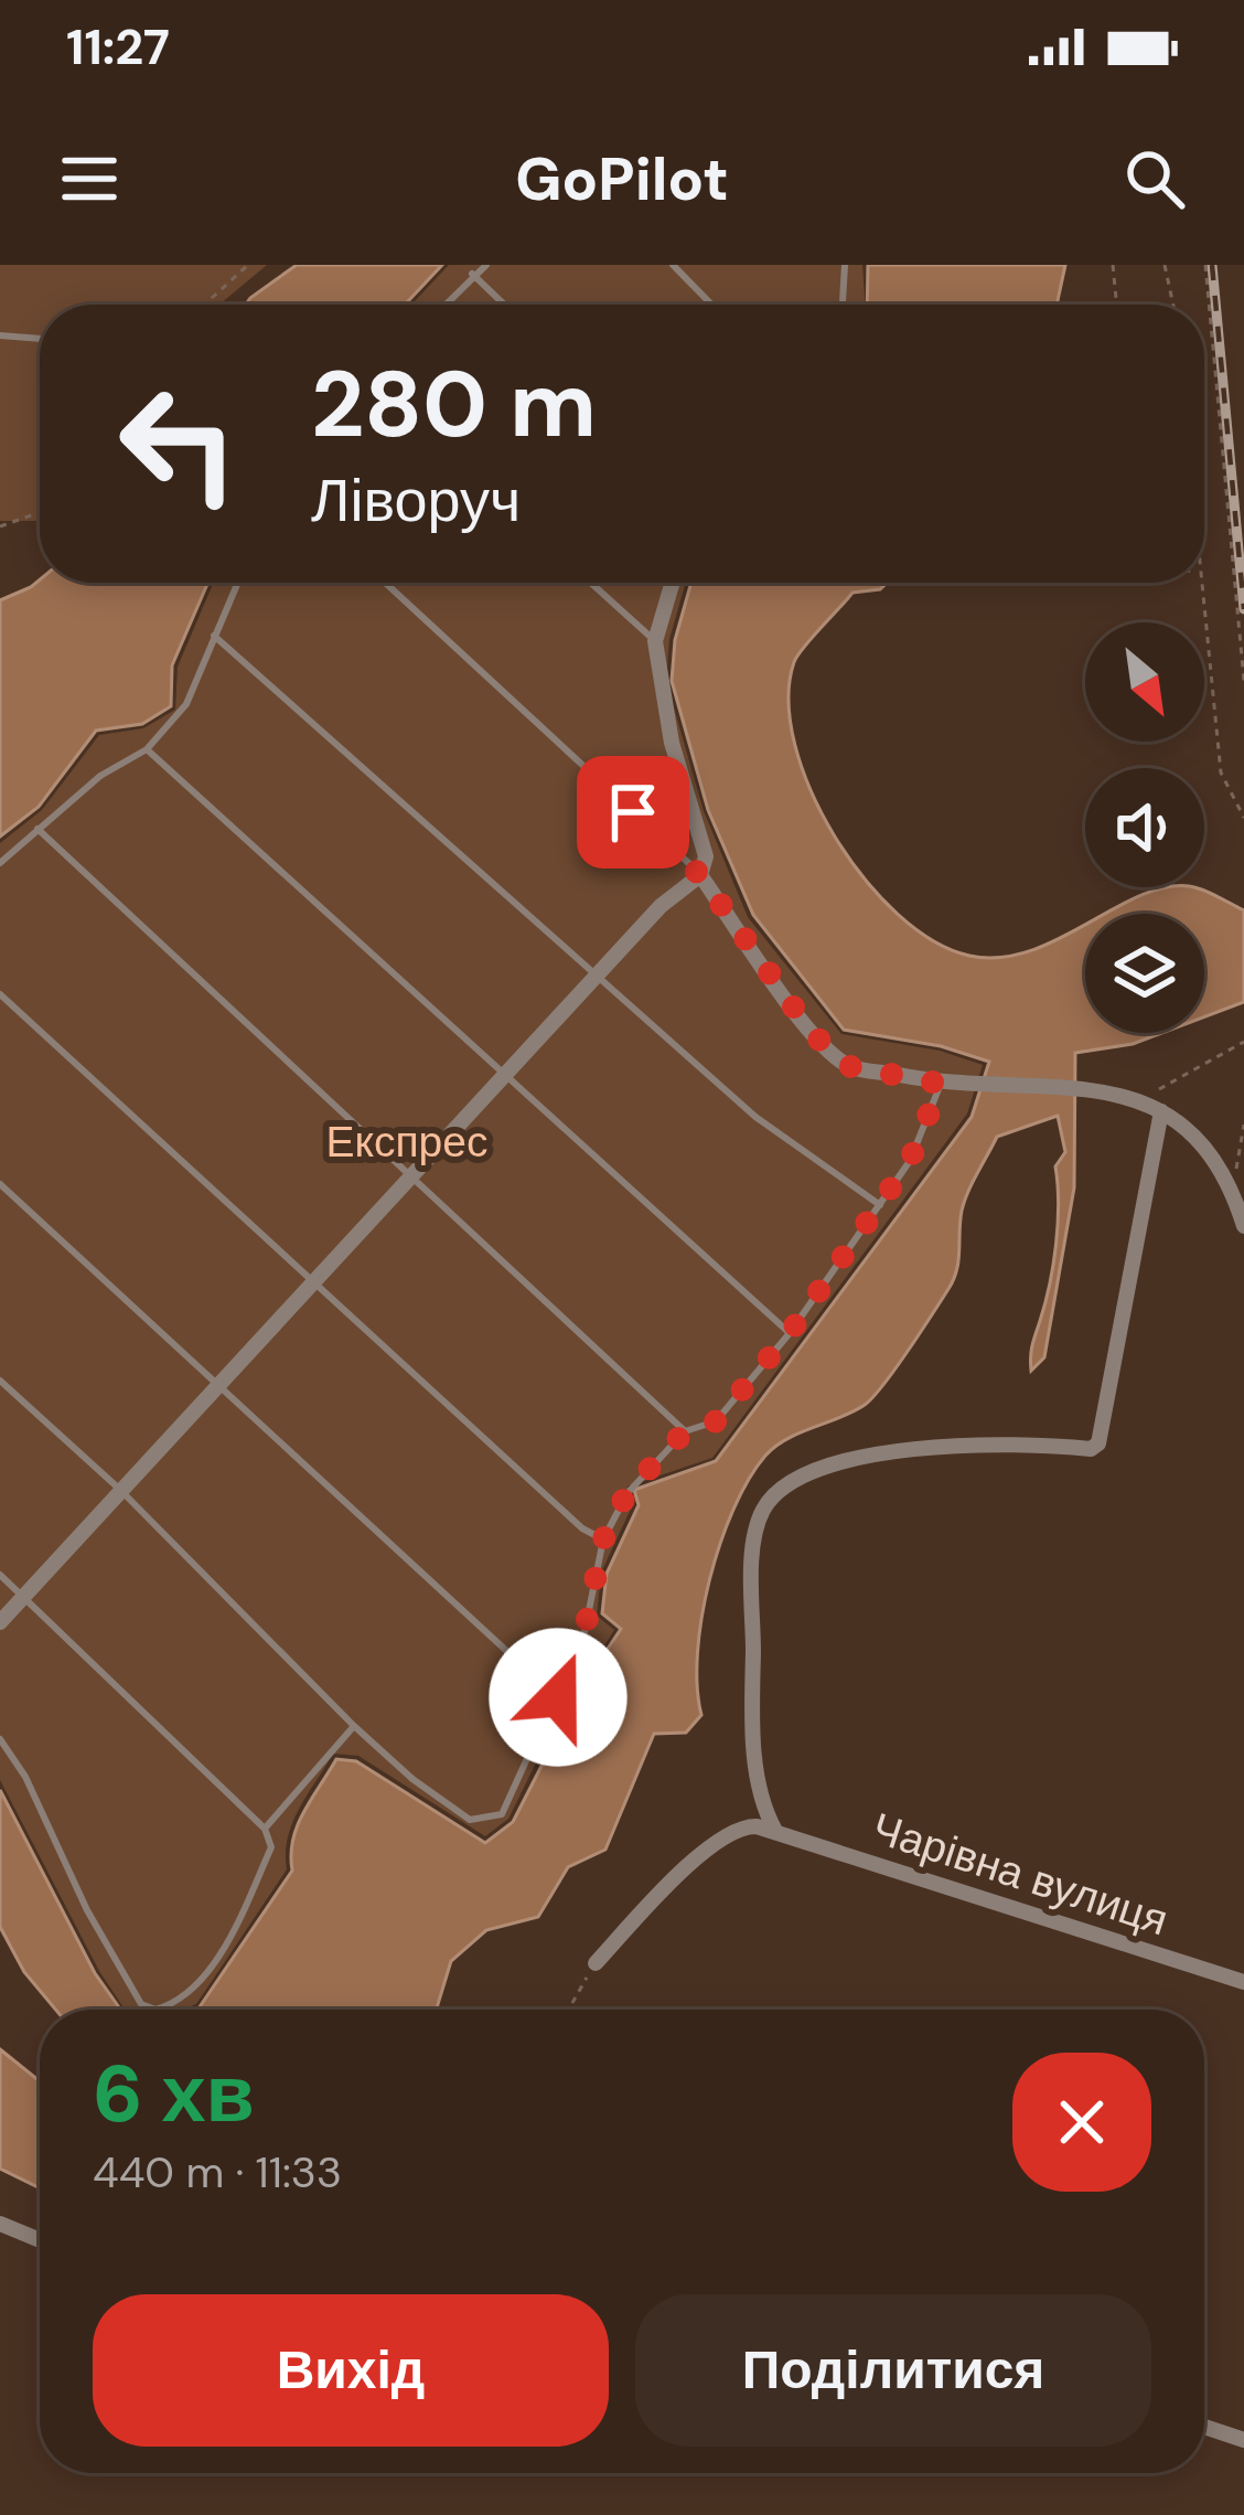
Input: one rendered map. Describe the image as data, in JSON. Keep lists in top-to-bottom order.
{
  "streets": {
    "street": ["Чарівна вулиця"]
  },
  "parks": ["Експрес"],
  "north": "bottom right",
  "page": {
    "status": "11:27",
    "header": "GoPilot",
    "turn": ["280 m", "Ліворуч"],
    "heading": ["6 хв", "440 m · 11:33"],
    "buttons": ["Вихід", "Поділитися"]
  }
}
